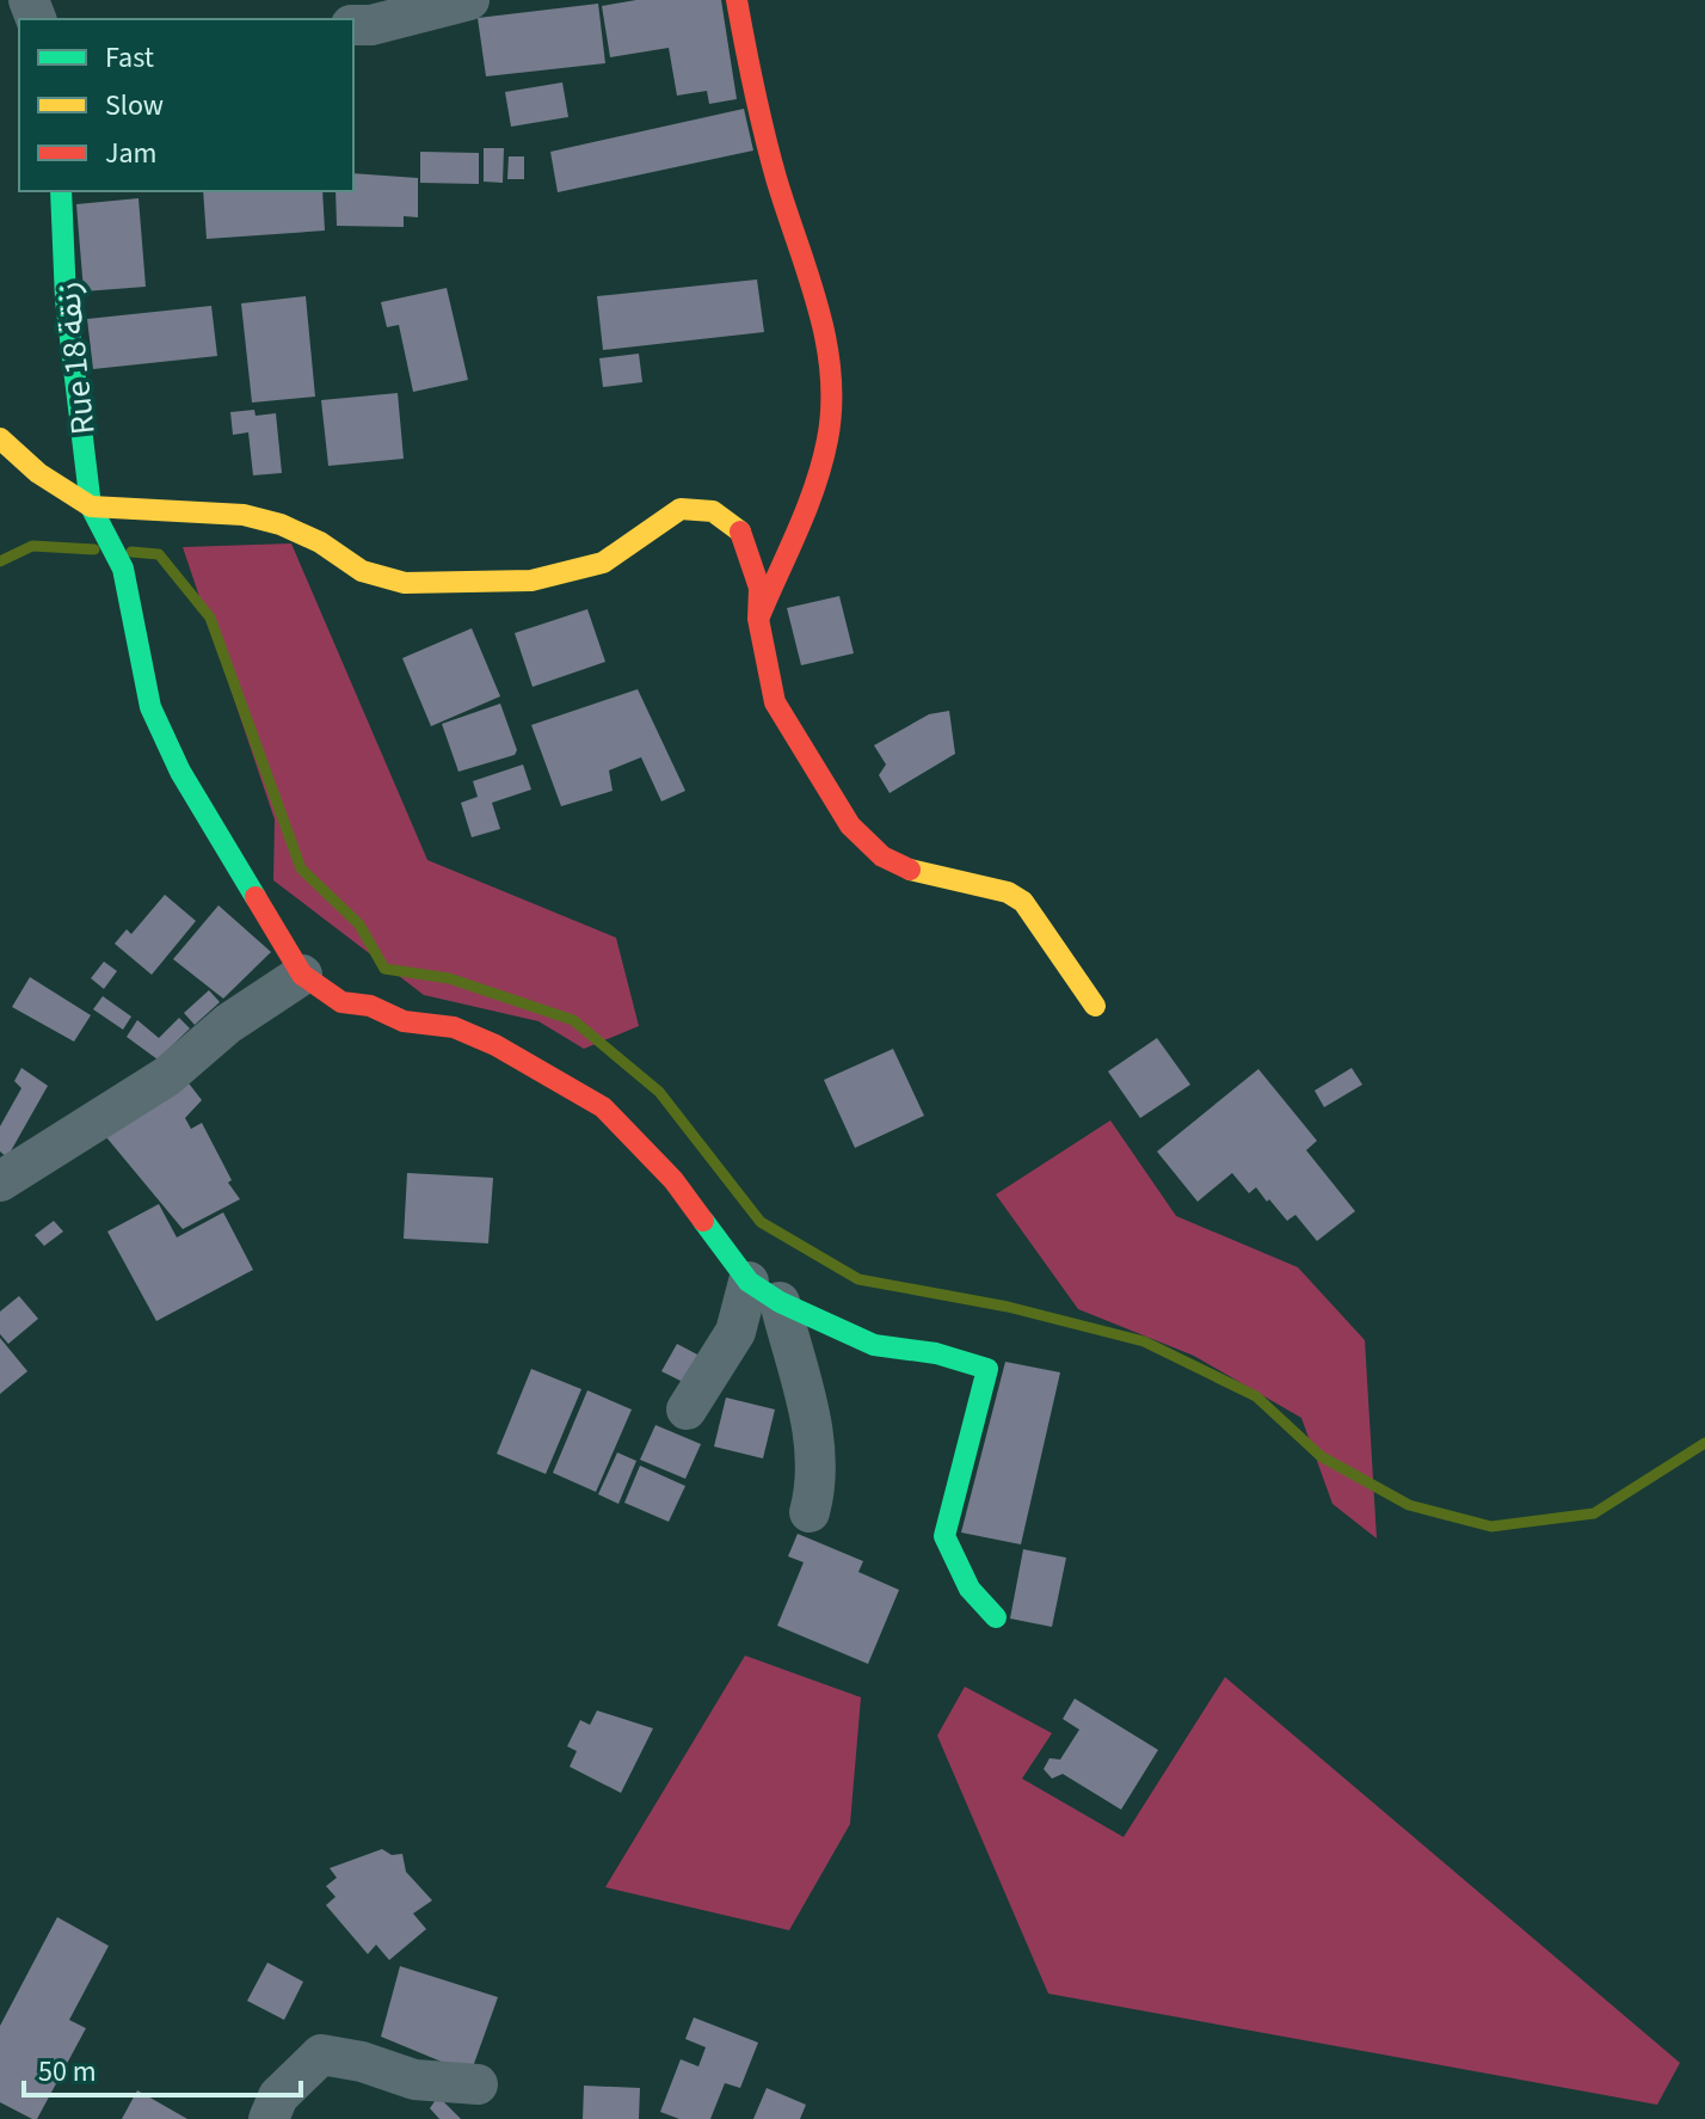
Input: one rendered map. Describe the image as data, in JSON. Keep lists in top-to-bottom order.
{
  "streets": {
    "street": ["Rue 18 زنقة"]
  },
  "legend": ["Fast", "Slow", "Jam"],
  "scale_bar": "50 m"
}
